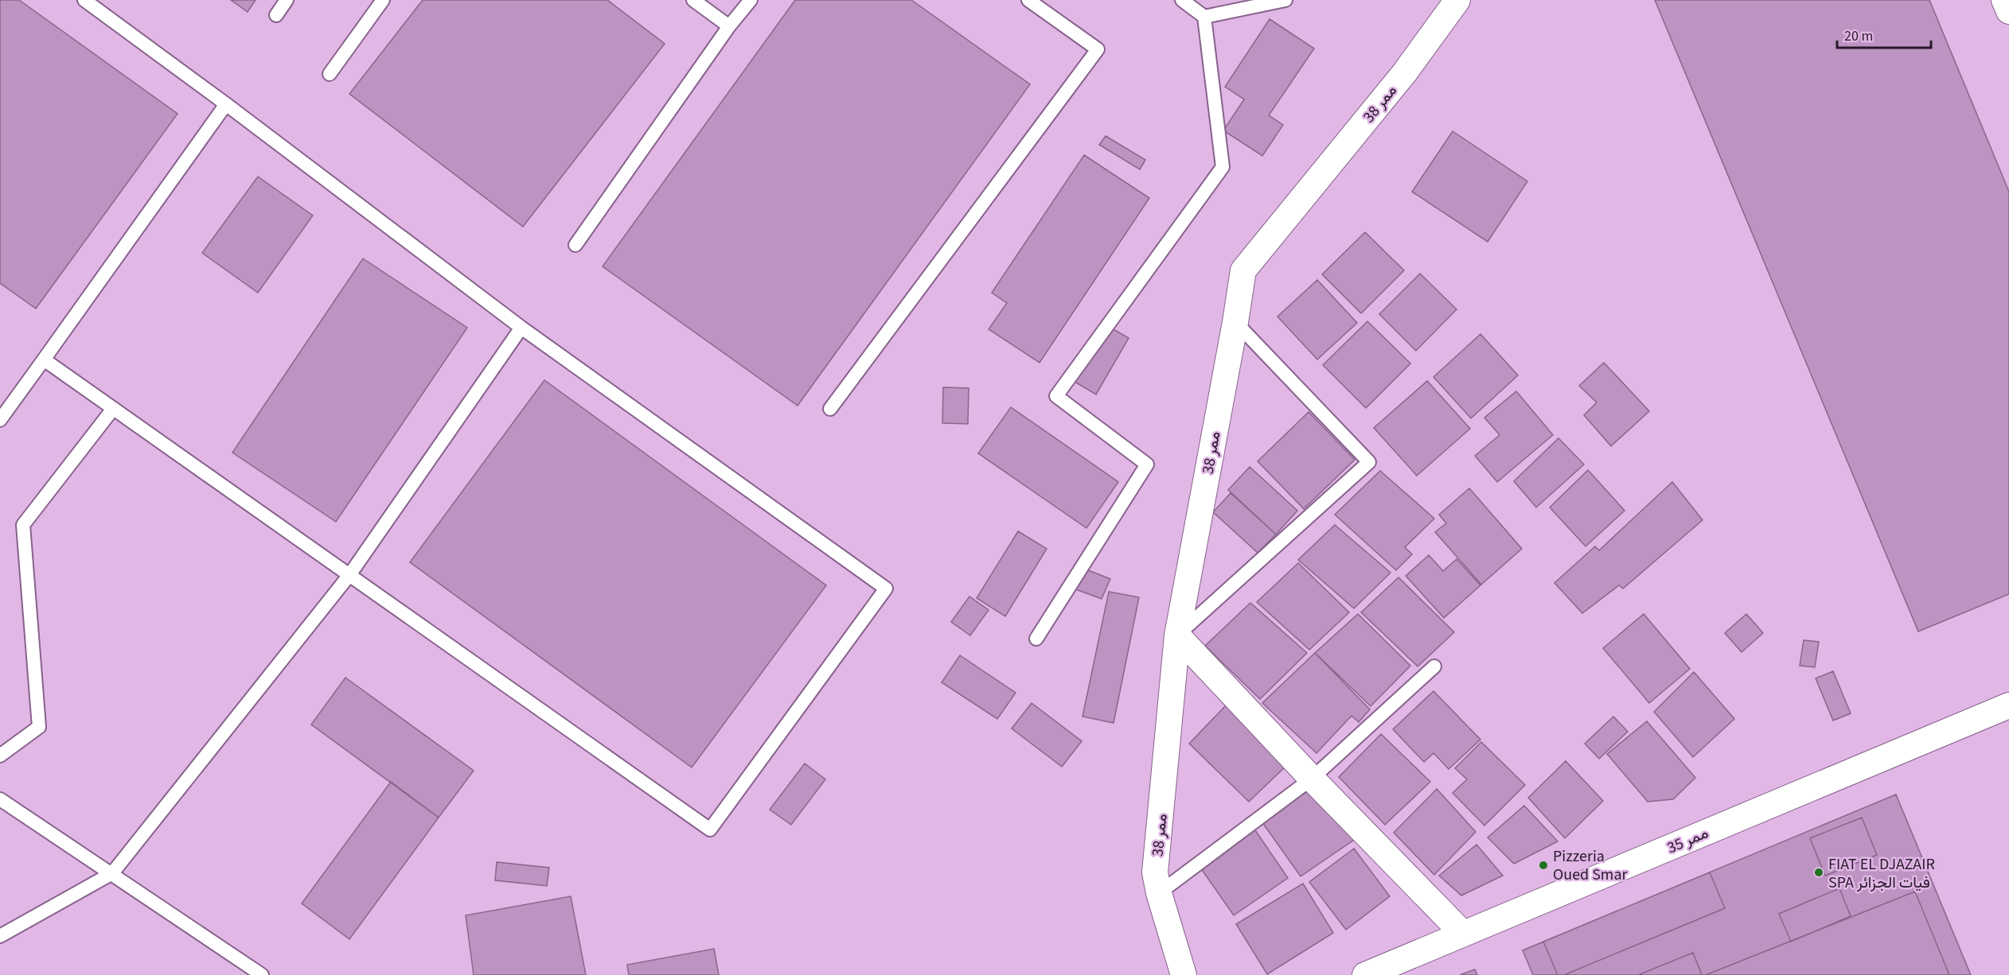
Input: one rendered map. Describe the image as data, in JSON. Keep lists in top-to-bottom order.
{
  "streets": {
    "street": ["ممر 38", "ممر 35"]
  },
  "places": ["Pizzeria Oued Smar", "FIAT EL DJAZAIR SPA فيات الجزائر"],
  "scale_bar": "20 m"
}
